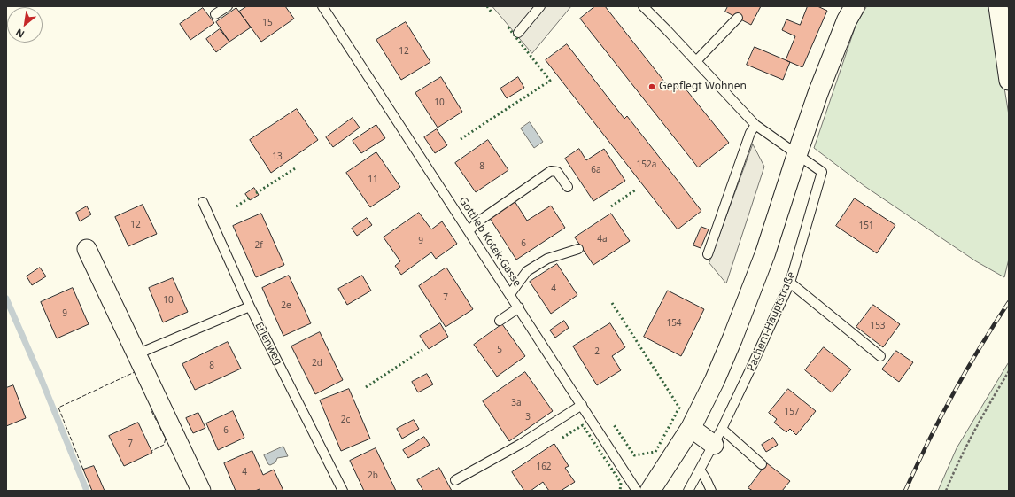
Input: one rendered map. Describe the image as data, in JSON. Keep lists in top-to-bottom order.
{
  "streets": {
    "lane": ["Gottlieb Kotek-Gasse", "Pachern-Hauptstraße", "Erlenweg"]
  },
  "places": ["Gepflegt Wohnen"],
  "house_numbers": [
    "15",
    "12",
    "10",
    "13",
    "152a",
    "8",
    "6a",
    "11",
    "12",
    "151",
    "4a",
    "9",
    "6",
    "2f",
    "4",
    "7",
    "10",
    "2e",
    "9",
    "154",
    "153",
    "5",
    "2",
    "2d",
    "8",
    "3a",
    "157",
    "3",
    "2c",
    "6",
    "7",
    "162",
    "4",
    "2b"
  ],
  "north": "bottom left"
}
